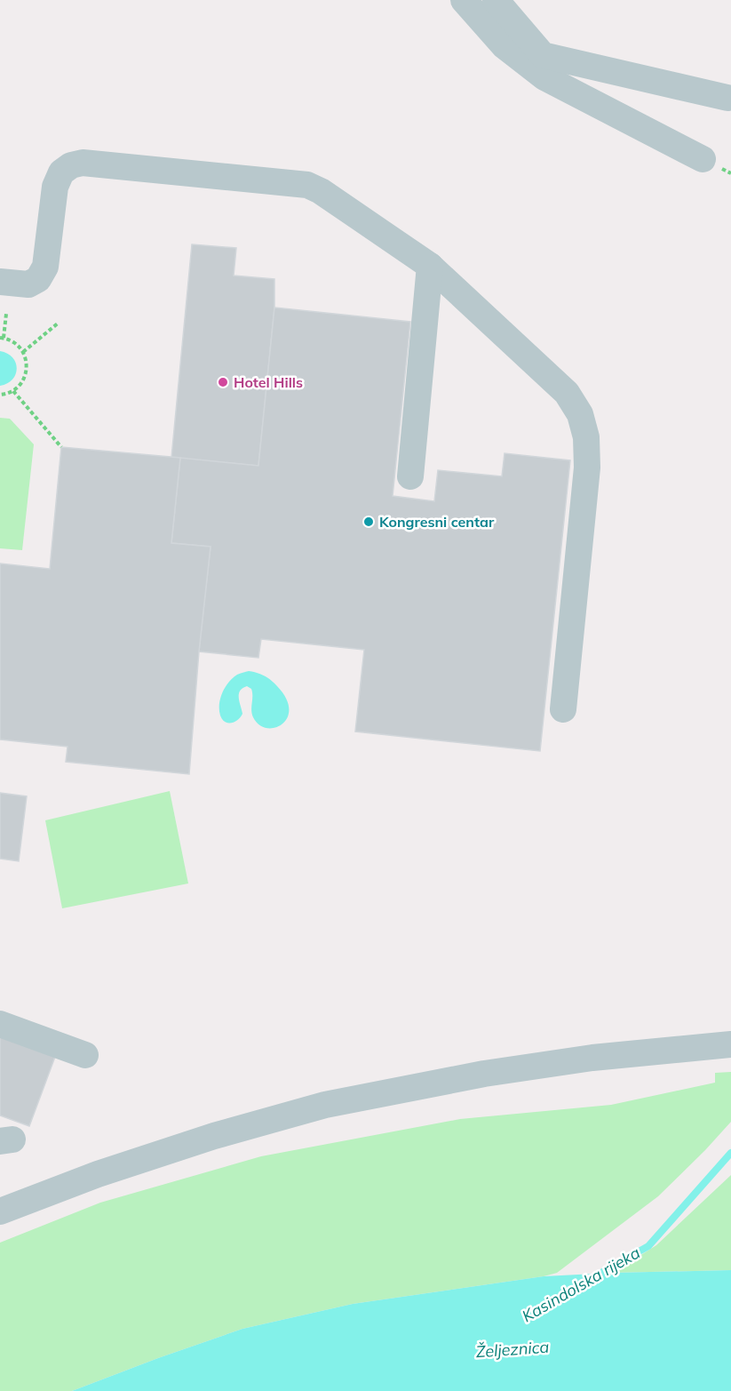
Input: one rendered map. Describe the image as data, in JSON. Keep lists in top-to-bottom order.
{
  "water": ["Kasindolska rijeka", "Željeznica"],
  "places": ["Hotel Hills", "Kongresni centar"]
}
